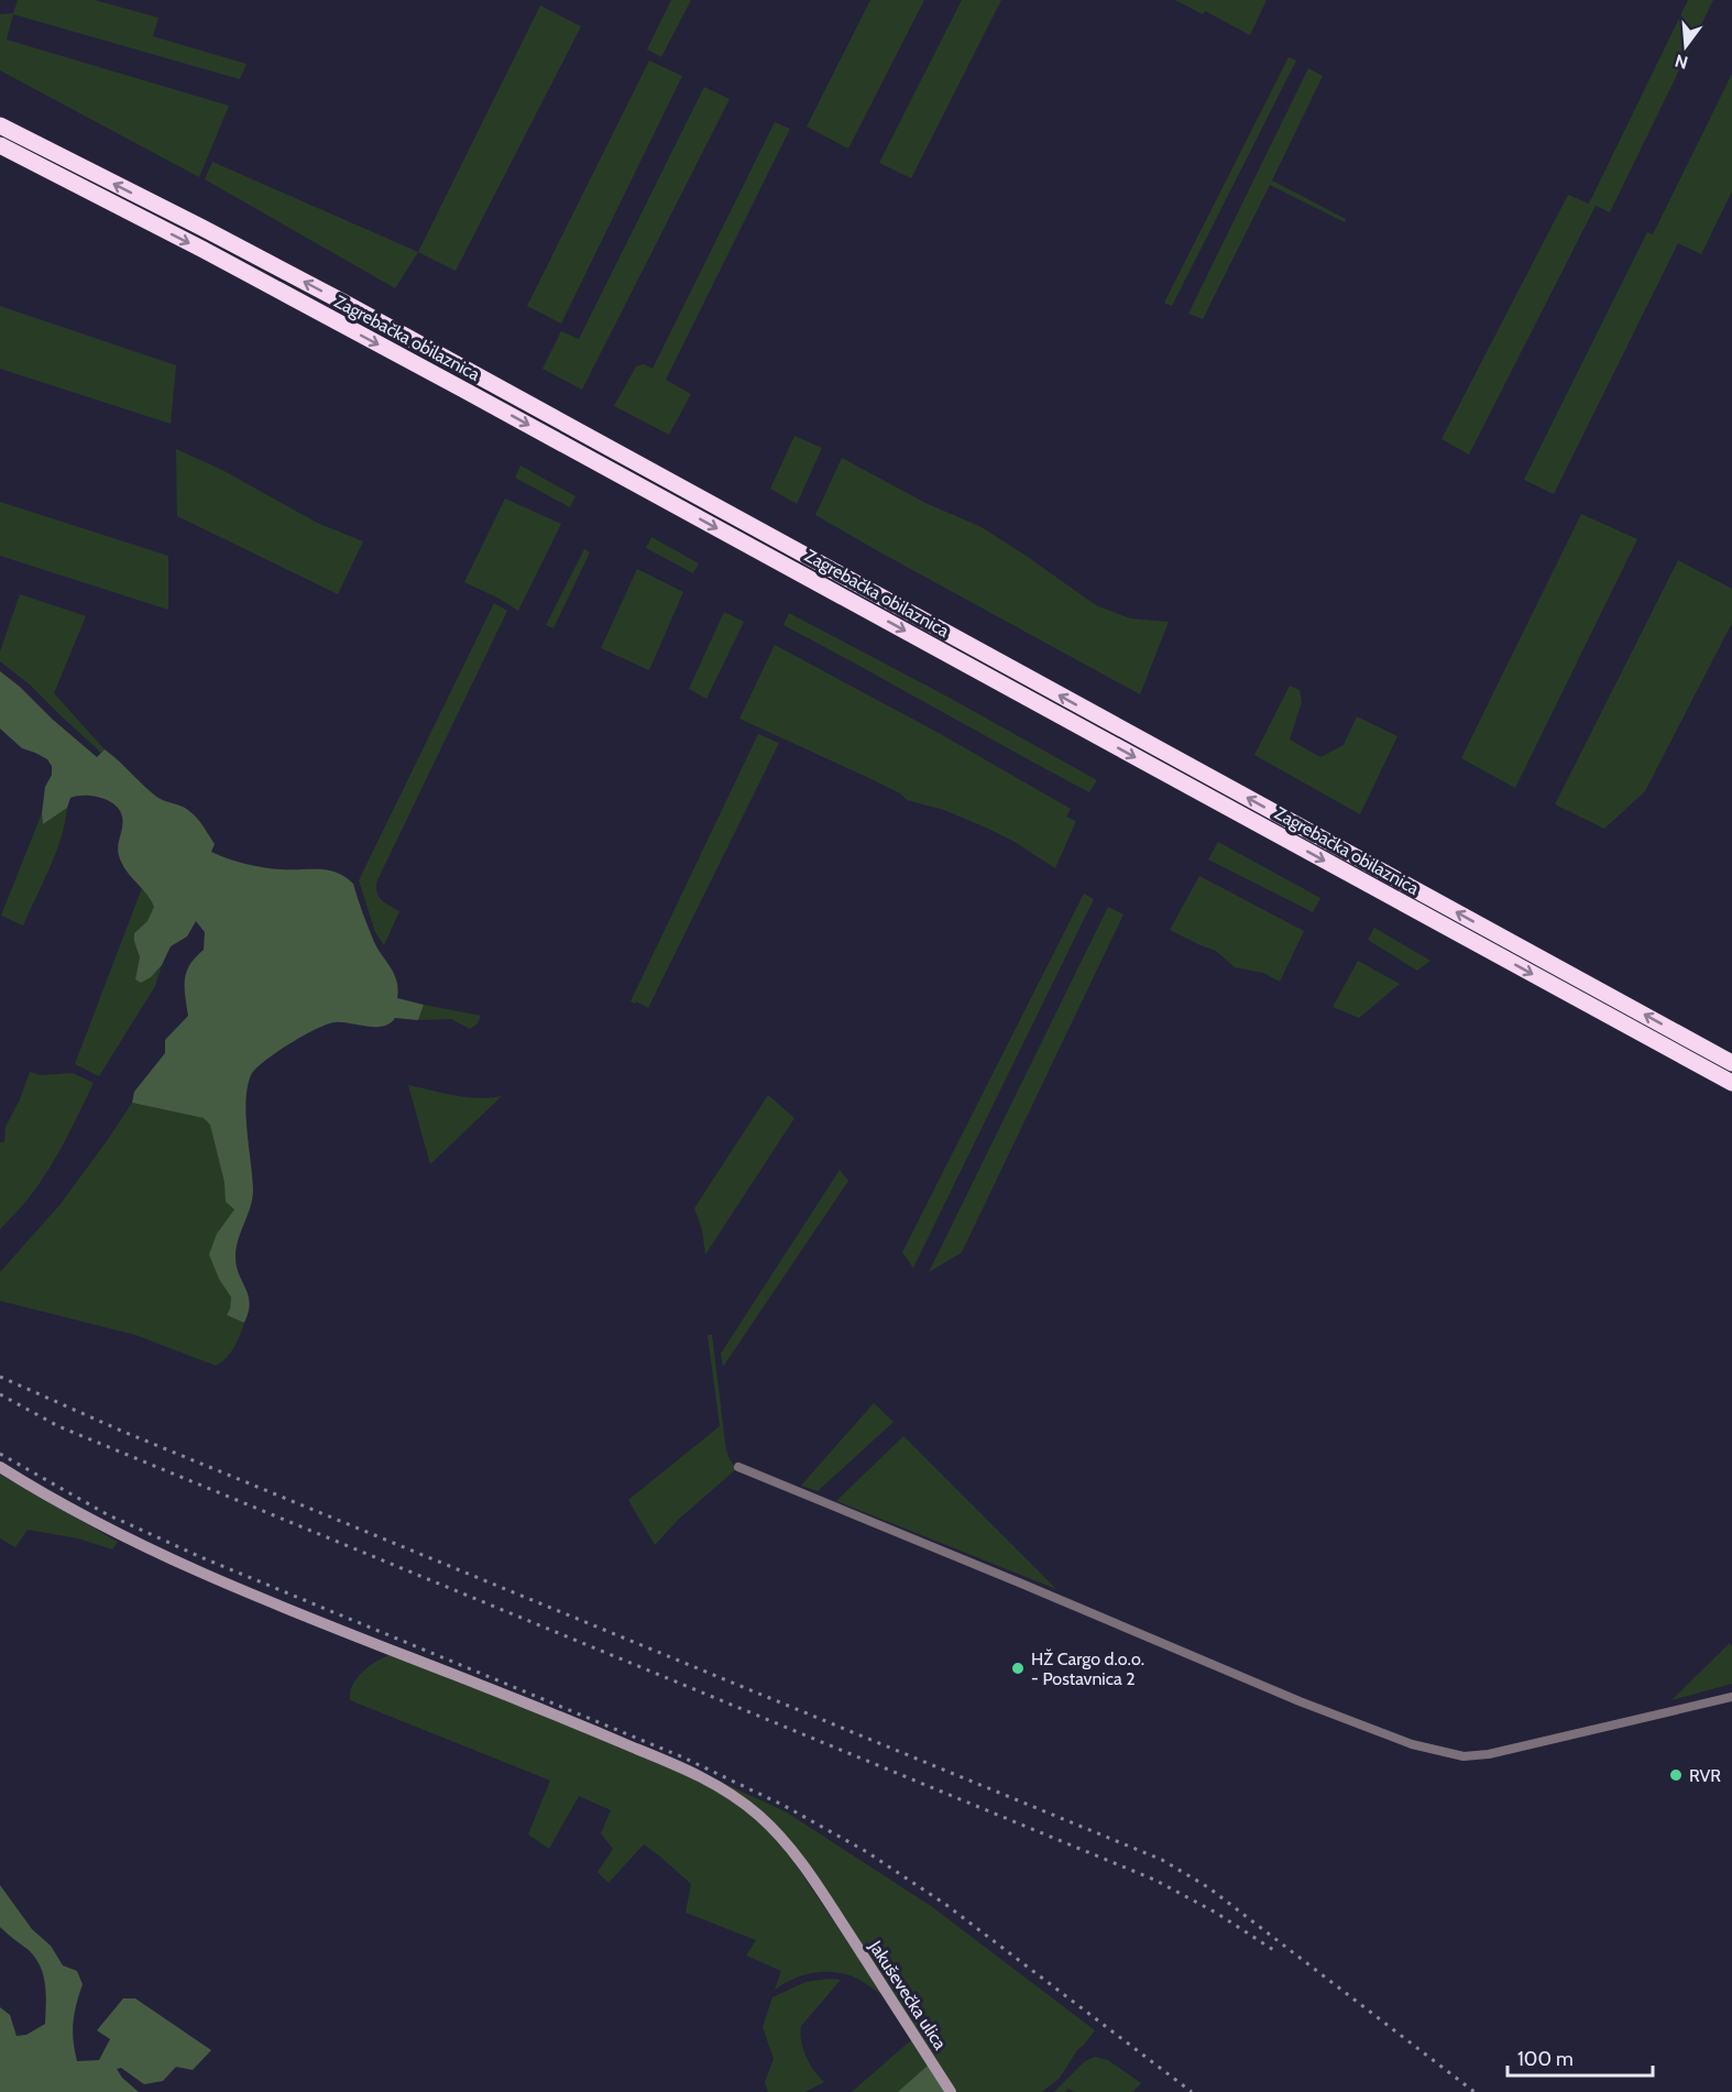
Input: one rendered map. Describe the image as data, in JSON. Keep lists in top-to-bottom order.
{
  "streets": {
    "highway": ["Zagrebačka obilaznica"],
    "main road": ["Jakuševečka ulica"]
  },
  "places": ["HŽ Cargo d.o.o. - Postavnica 2", "RVR"],
  "scale_bar": "100 m",
  "north": "bottom"
}
